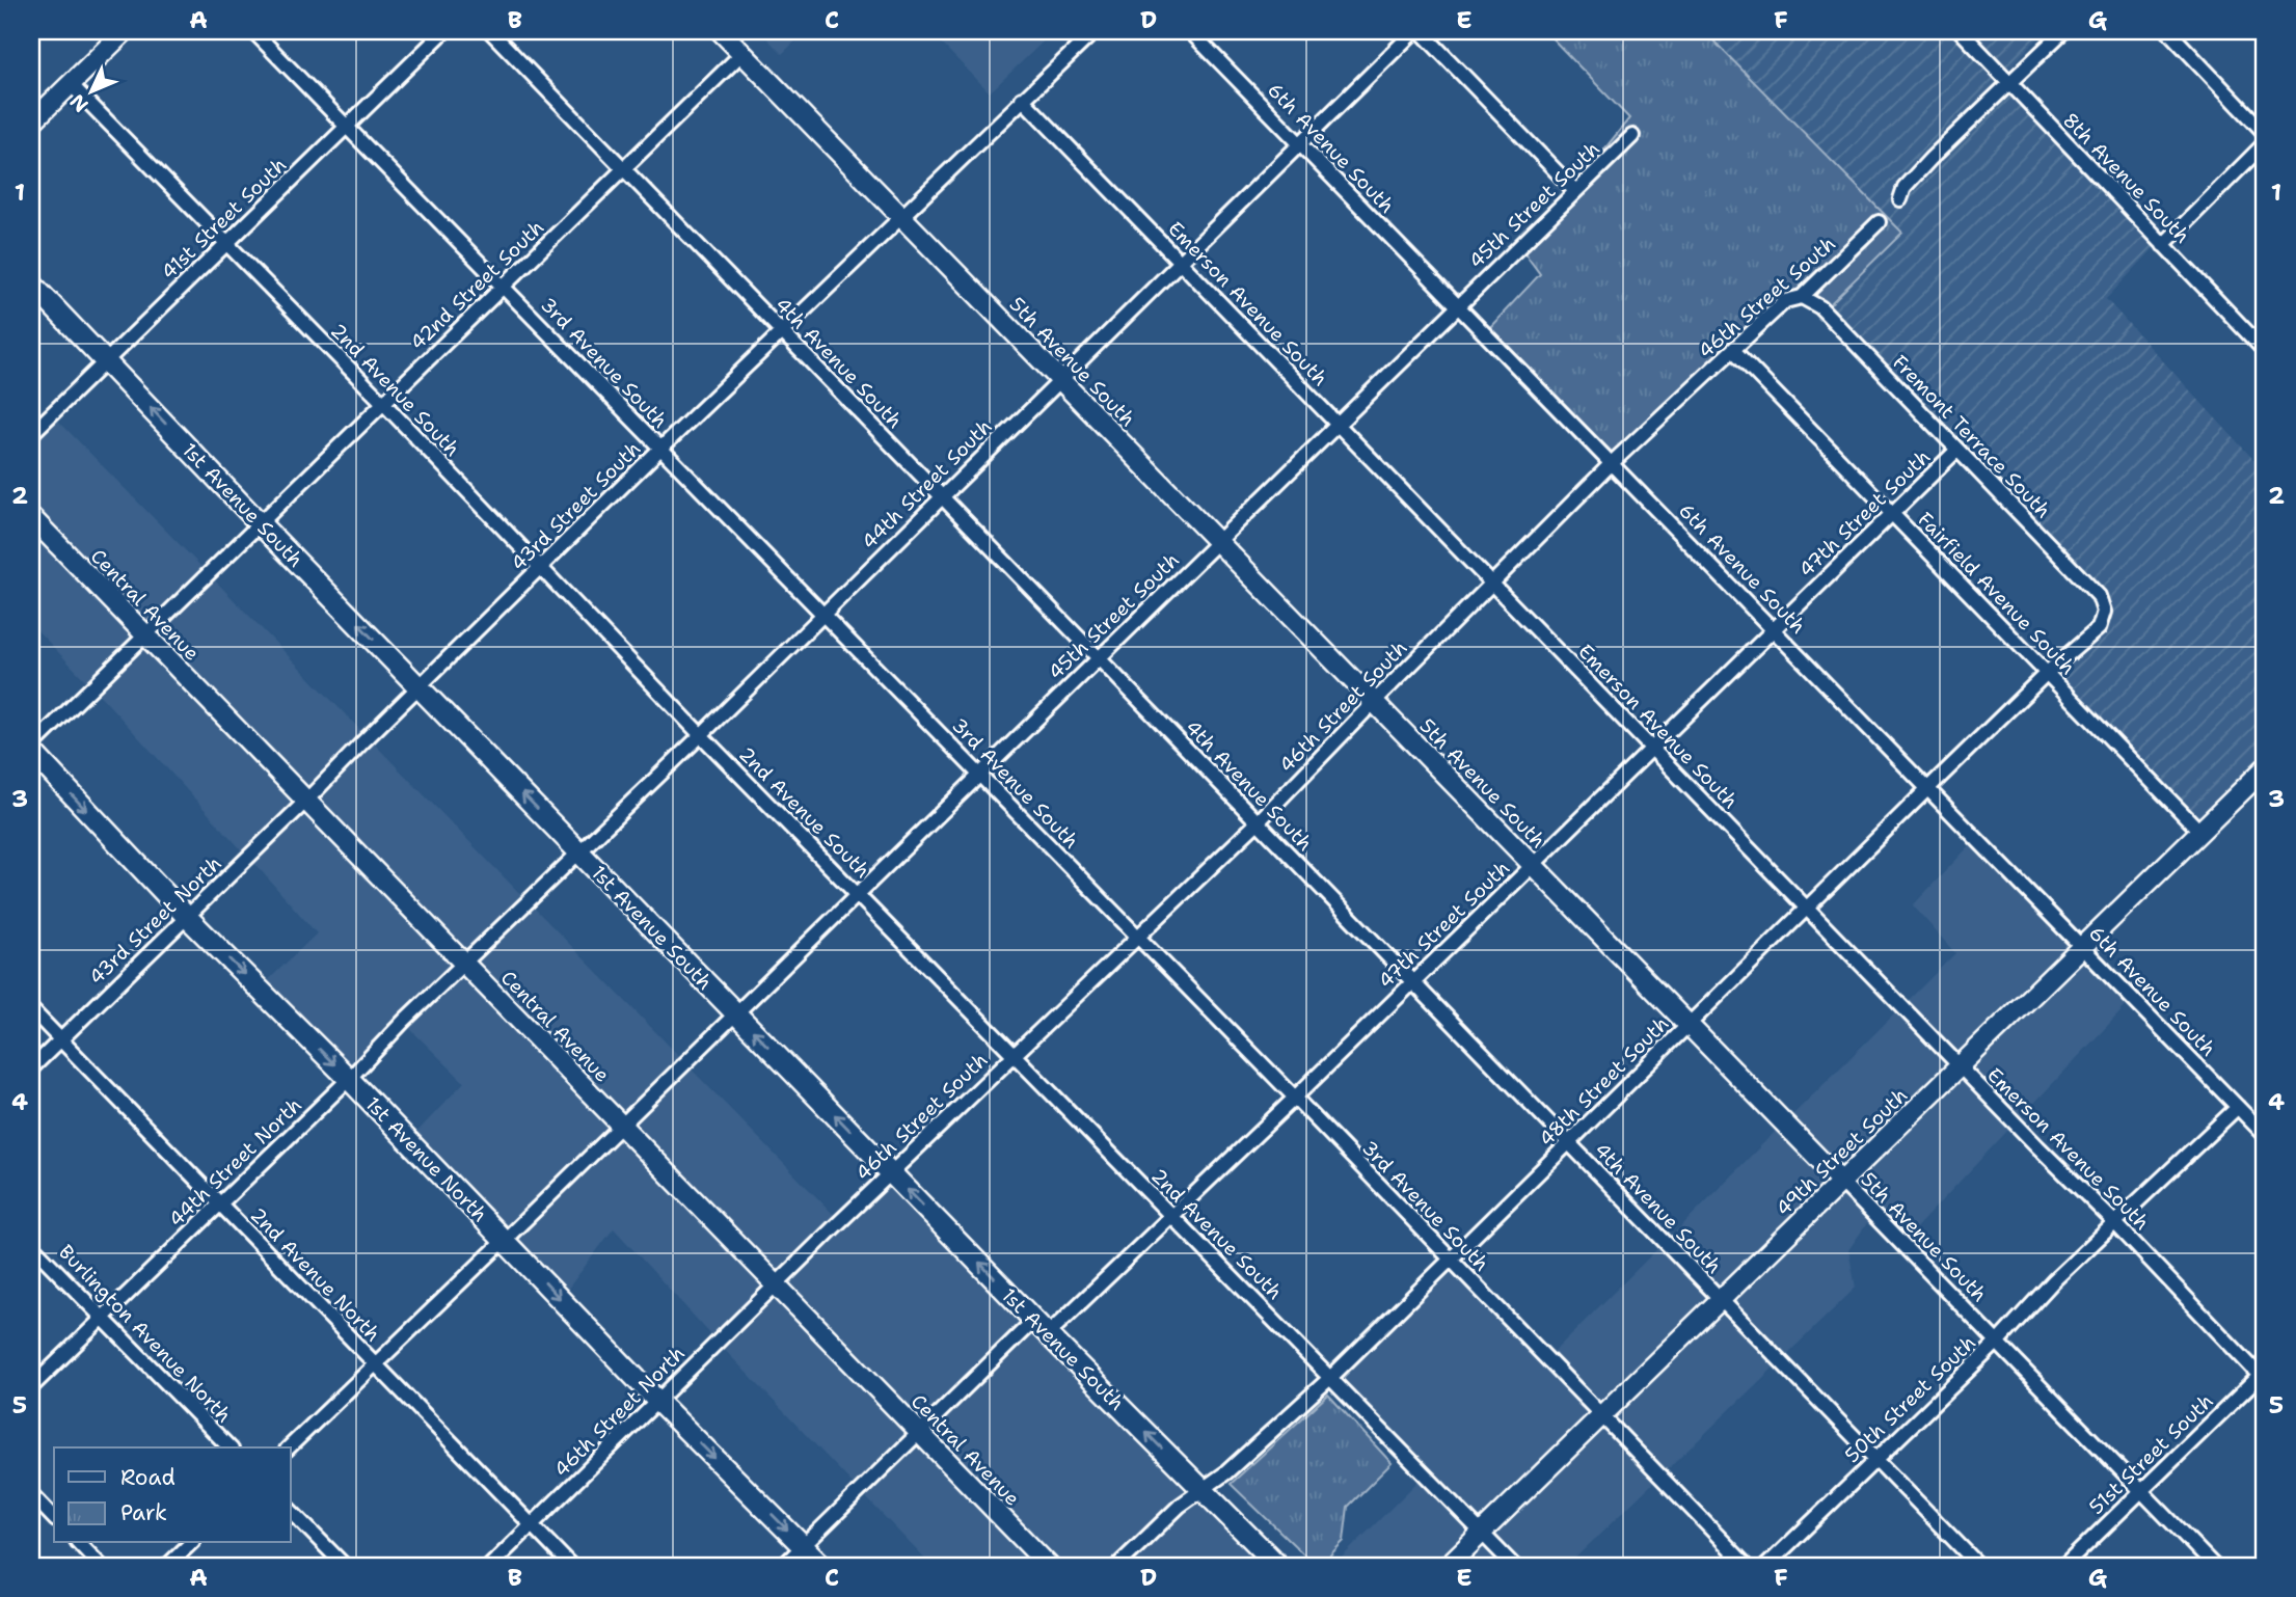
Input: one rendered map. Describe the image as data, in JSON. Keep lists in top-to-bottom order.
{
  "streets": {
    "main road": [
      "5th Avenue South",
      "1st Avenue South",
      "Central Avenue",
      "49th Street South",
      "1st Avenue North"
    ],
    "street": [
      "6th Avenue South",
      "8th Avenue South",
      "45th Street South",
      "41st Street South",
      "42nd Street South",
      "46th Street South",
      "Emerson Avenue South",
      "3rd Avenue South",
      "4th Avenue South",
      "2nd Avenue South",
      "Fremont Terrace South",
      "44th Street South",
      "43rd Street South",
      "47th Street South",
      "Fairfield Avenue South",
      "43rd Street North",
      "48th Street South",
      "44th Street North",
      "2nd Avenue North",
      "Burlington Avenue North",
      "50th Street South",
      "46th Street North",
      "51st Street South"
    ]
  },
  "crossings": [
    ["6th Avenue South", "45th Street South"],
    ["6th Avenue South", "46th Street South"],
    ["6th Avenue South", "44th Street South"],
    ["6th Avenue South", "47th Street South"],
    ["6th Avenue South", "48th Street South"],
    ["6th Avenue South", "49th Street South"],
    ["6th Avenue South", "50th Street South"],
    ["45th Street South", "Emerson Avenue South"],
    ["45th Street South", "5th Avenue South"],
    ["45th Street South", "3rd Avenue South"],
    ["45th Street South", "4th Avenue South"],
    ["45th Street South", "2nd Avenue South"],
    ["45th Street South", "1st Avenue South"],
    ["45th Street South", "Central Avenue"],
    ["45th Street South", "1st Avenue North"],
    ["45th Street South", "2nd Avenue North"],
    ["41st Street South", "3rd Avenue South"],
    ["41st Street South", "2nd Avenue South"],
    ["41st Street South", "1st Avenue South"],
    ["42nd Street South", "5th Avenue South"],
    ["42nd Street South", "3rd Avenue South"],
    ["42nd Street South", "4th Avenue South"],
    ["42nd Street South", "2nd Avenue South"],
    ["42nd Street South", "1st Avenue South"],
    ["42nd Street South", "Central Avenue"],
    ["42nd Street South", "1st Avenue North"],
    ["46th Street South", "Emerson Avenue South"],
    ["46th Street South", "5th Avenue South"],
    ["46th Street South", "3rd Avenue South"],
    ["46th Street South", "4th Avenue South"],
    ["46th Street South", "2nd Avenue South"],
    ["46th Street South", "Fremont Terrace South"],
    ["46th Street South", "1st Avenue South"],
    ["46th Street South", "Fairfield Avenue South"],
    ["46th Street South", "Central Avenue"],
    ["46th Street South", "46th Street North"],
    ["Emerson Avenue South", "44th Street South"],
    ["Emerson Avenue South", "43rd Street South"],
    ["Emerson Avenue South", "47th Street South"],
    ["Emerson Avenue South", "48th Street South"],
    ["Emerson Avenue South", "49th Street South"],
    ["Emerson Avenue South", "50th Street South"],
    ["Emerson Avenue South", "51st Street South"],
    ["5th Avenue South", "44th Street South"],
    ["5th Avenue South", "43rd Street South"],
    ["5th Avenue South", "47th Street South"],
    ["5th Avenue South", "48th Street South"],
    ["5th Avenue South", "49th Street South"],
    ["5th Avenue South", "50th Street South"],
    ["5th Avenue South", "51st Street South"],
    ["3rd Avenue South", "44th Street South"],
    ["3rd Avenue South", "43rd Street South"],
    ["3rd Avenue South", "47th Street South"],
    ["3rd Avenue South", "48th Street South"],
    ["3rd Avenue South", "49th Street South"],
    ["4th Avenue South", "44th Street South"],
    ["4th Avenue South", "43rd Street South"],
    ["4th Avenue South", "47th Street South"],
    ["4th Avenue South", "48th Street South"],
    ["4th Avenue South", "49th Street South"],
    ["4th Avenue South", "50th Street South"],
    ["2nd Avenue South", "44th Street South"],
    ["2nd Avenue South", "43rd Street South"],
    ["2nd Avenue South", "47th Street South"],
    ["2nd Avenue South", "48th Street South"],
    ["2nd Avenue South", "49th Street South"],
    ["Fremont Terrace South", "47th Street South"],
    ["Fremont Terrace South", "48th Street South"],
    ["44th Street South", "1st Avenue South"],
    ["44th Street South", "Central Avenue"],
    ["44th Street South", "44th Street North"],
    ["1st Avenue South", "43rd Street South"],
    ["1st Avenue South", "47th Street South"],
    ["1st Avenue South", "48th Street South"],
    ["43rd Street South", "Central Avenue"],
    ["43rd Street South", "43rd Street North"],
    ["47th Street South", "Fairfield Avenue South"],
    ["47th Street South", "Central Avenue"],
    ["47th Street South", "1st Avenue North"],
    ["Fairfield Avenue South", "48th Street South"],
    ["Fairfield Avenue South", "49th Street South"],
    ["Central Avenue", "43rd Street North"],
    ["Central Avenue", "44th Street North"],
    ["Central Avenue", "46th Street North"],
    ["43rd Street North", "1st Avenue North"],
    ["43rd Street North", "2nd Avenue North"],
    ["1st Avenue North", "44th Street North"],
    ["1st Avenue North", "46th Street North"],
    ["44th Street North", "2nd Avenue North"],
    ["44th Street North", "Burlington Avenue North"],
    ["2nd Avenue North", "46th Street North"]
  ],
  "one_way": ["1st Avenue South", "1st Avenue North"],
  "legend": ["Road", "Park"],
  "north": "bottom left",
  "grid": {
    "columns": [
      "A",
      "B",
      "C",
      "D",
      "E",
      "F",
      "G"
    ],
    "rows": [
      "1",
      "2",
      "3",
      "4",
      "5"
    ]
  }
}
